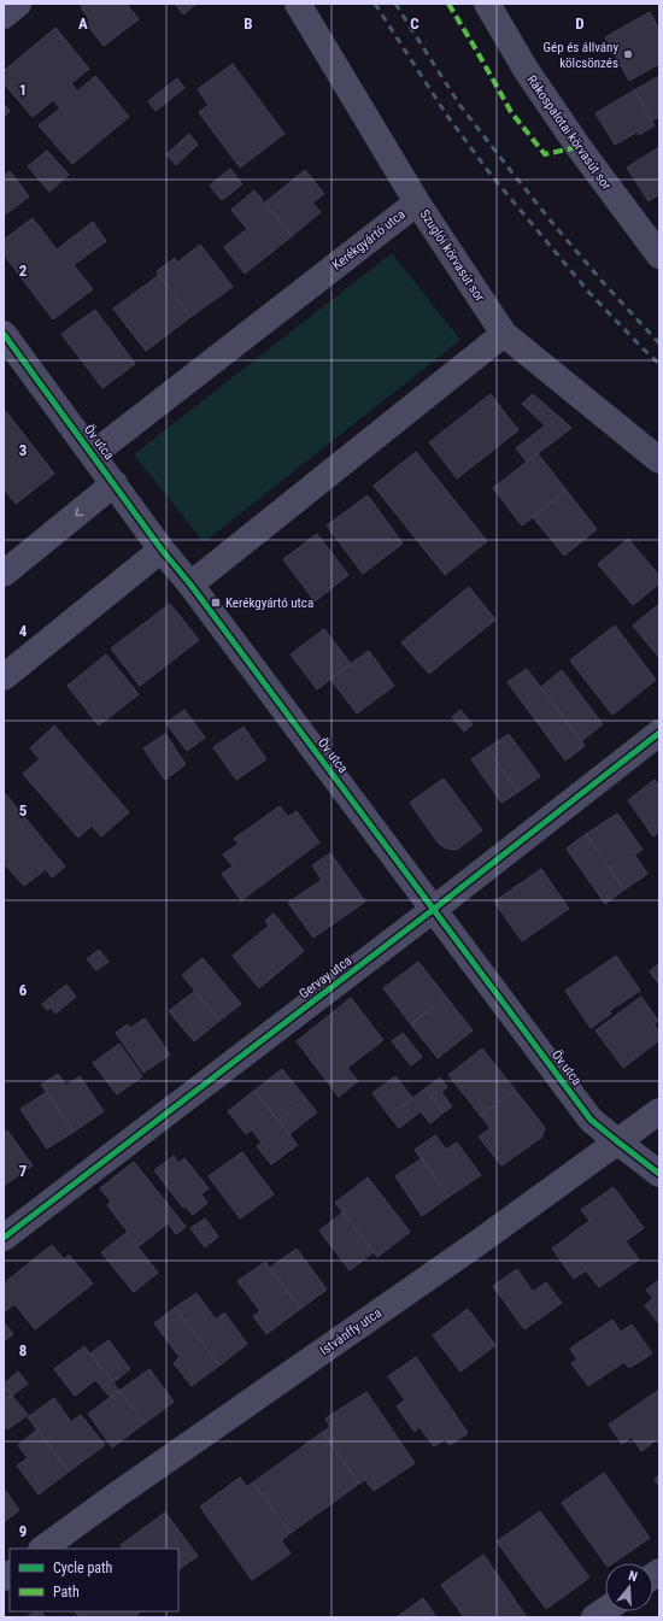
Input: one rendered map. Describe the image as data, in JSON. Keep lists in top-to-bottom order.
{
  "streets": {
    "street": [
      "Rákospalotai körvasút sor",
      "Kerékgyártó utca",
      "Szuglói körvasút sor",
      "Öv utca",
      "Gervay utca",
      "Istvánffy utca"
    ]
  },
  "crossings": [
    ["Kerékgyártó utca", "Szuglói körvasút sor"],
    ["Kerékgyártó utca", "Öv utca"],
    ["Öv utca", "Gervay utca"],
    ["Öv utca", "Istvánffy utca"]
  ],
  "places": {
    "other": ["Gép és állvány kölcsönzés"],
    "transit": ["Kerékgyártó utca"]
  },
  "legend": ["Cycle path", "Path"],
  "north": "top",
  "grid": {
    "columns": [
      "A",
      "B",
      "C",
      "D"
    ],
    "rows": [
      "1",
      "2",
      "3",
      "4",
      "5",
      "6",
      "7",
      "8",
      "9"
    ]
  }
}
